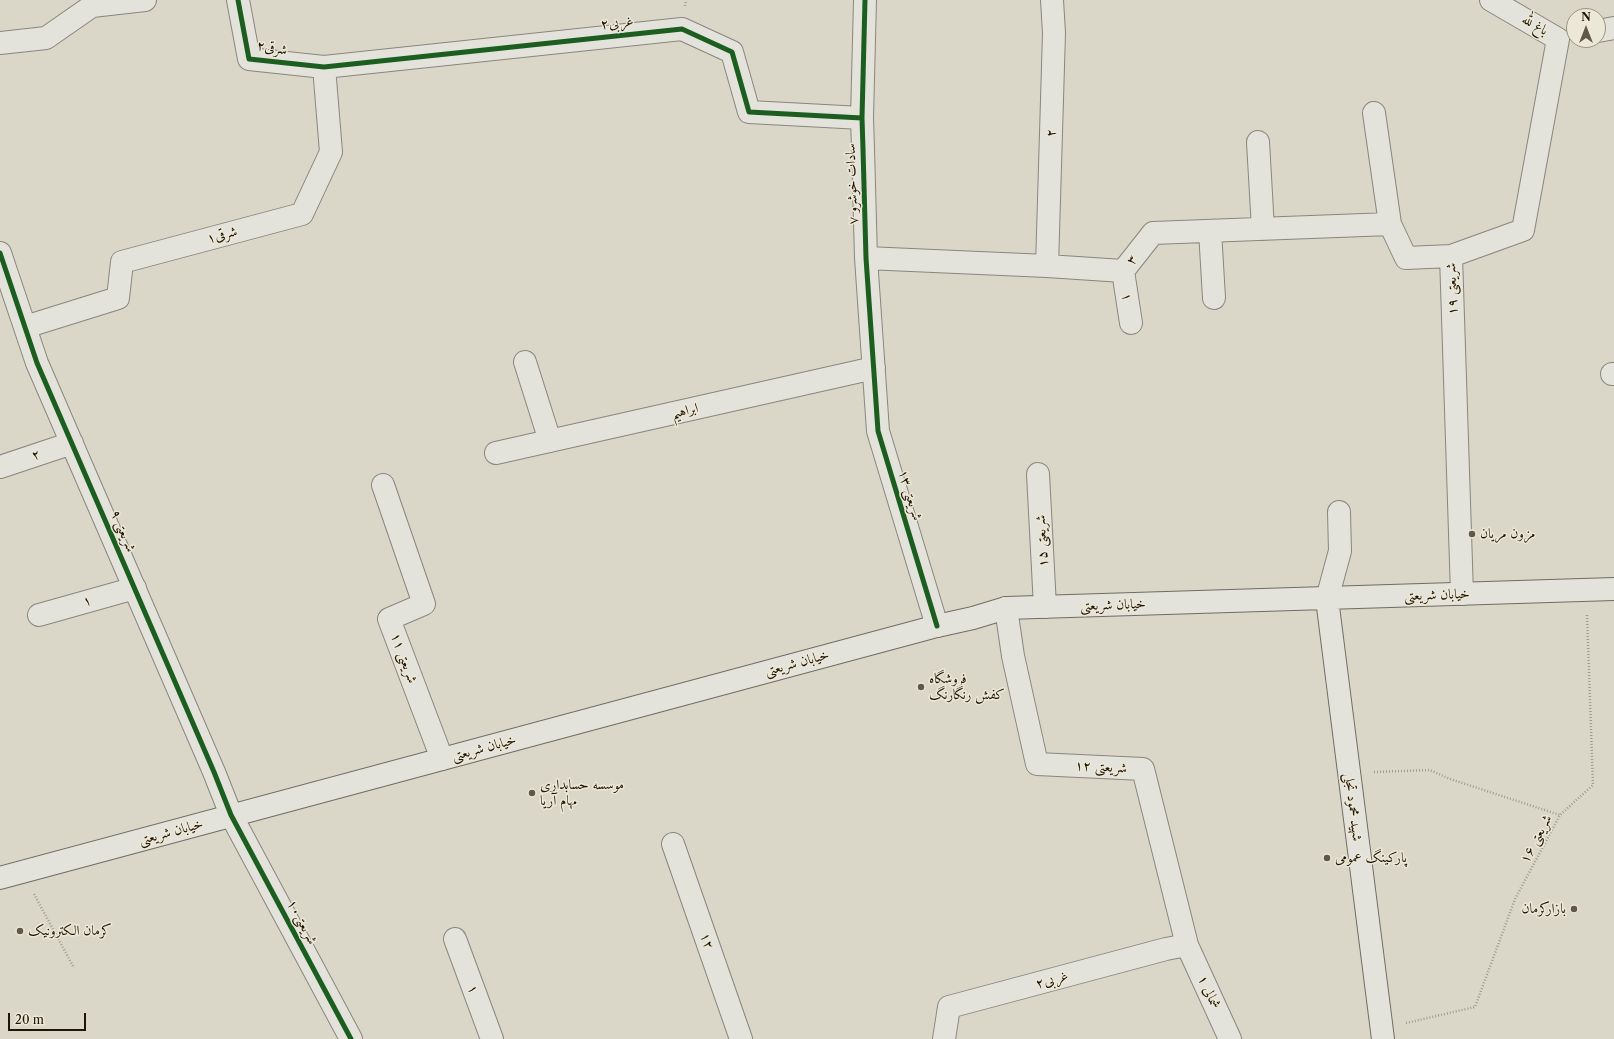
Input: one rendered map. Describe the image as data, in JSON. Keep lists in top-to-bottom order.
{
  "streets": {
    "street": [
      "غربی۲",
      "باغ لله",
      "شرقی۲",
      "۲",
      "سادات خوشرو ۷",
      "شرقی۱",
      "۳",
      "شریعتی ۱۹",
      "۱",
      "ابراهیم",
      "شریعتی ۱۳",
      "شریعتی ۹",
      "شریعتی ۱۵",
      "خیابان شریعتی",
      "شریعتی ۱۱",
      "شریعتی ۱۲",
      "شهید محمود تجلی",
      "شریعتی۱۰",
      "۱۲",
      "۱ شمالی"
    ],
    "path": ["شریعتی ۱۶"]
  },
  "crossings": [
    ["غربی۲", "شرقی۲"],
    ["غربی۲", "سادات خوشرو ۷"],
    ["غربی۲", "شرقی۱"],
    ["غربی۲", "شریعتی ۱۲"],
    ["غربی۲", "۱ شمالی"],
    ["باغ لله", "شریعتی ۱۹"],
    ["شرقی۲", "شرقی۱"],
    ["۲", "۳"],
    ["۲", "شریعتی ۹"],
    ["سادات خوشرو ۷", "۳"],
    ["سادات خوشرو ۷", "ابراهیم"],
    ["سادات خوشرو ۷", "شریعتی ۱۳"],
    ["شرقی۱", "شریعتی ۹"],
    ["۳", "۱"],
    ["شریعتی ۱۹", "خیابان شریعتی"],
    ["۱", "شریعتی ۹"],
    ["ابراهیم", "شریعتی ۱۳"],
    ["شریعتی ۱۳", "خیابان شریعتی"],
    ["شریعتی ۹", "خیابان شریعتی"],
    ["شریعتی ۹", "شریعتی۱۰"],
    ["شریعتی ۱۵", "خیابان شریعتی"],
    ["خیابان شریعتی", "شریعتی ۱۱"],
    ["خیابان شریعتی", "شریعتی ۱۲"],
    ["خیابان شریعتی", "شهید محمود تجلی"],
    ["خیابان شریعتی", "شریعتی ۱۶"],
    ["خیابان شریعتی", "شریعتی۱۰"],
    ["شریعتی ۱۲", "۱ شمالی"],
    ["شهید محمود تجلی", "شریعتی ۱۶"]
  ],
  "places": [
    "مزون مریان",
    "فروشگاه کفش رنگارنگ",
    "موسسه حسابداری مهام آریا",
    "پارکینگ عمومی",
    "بازارکرمان",
    "کرمان الکترونیک"
  ],
  "scale_bar": "20 m",
  "north": "top"
}
